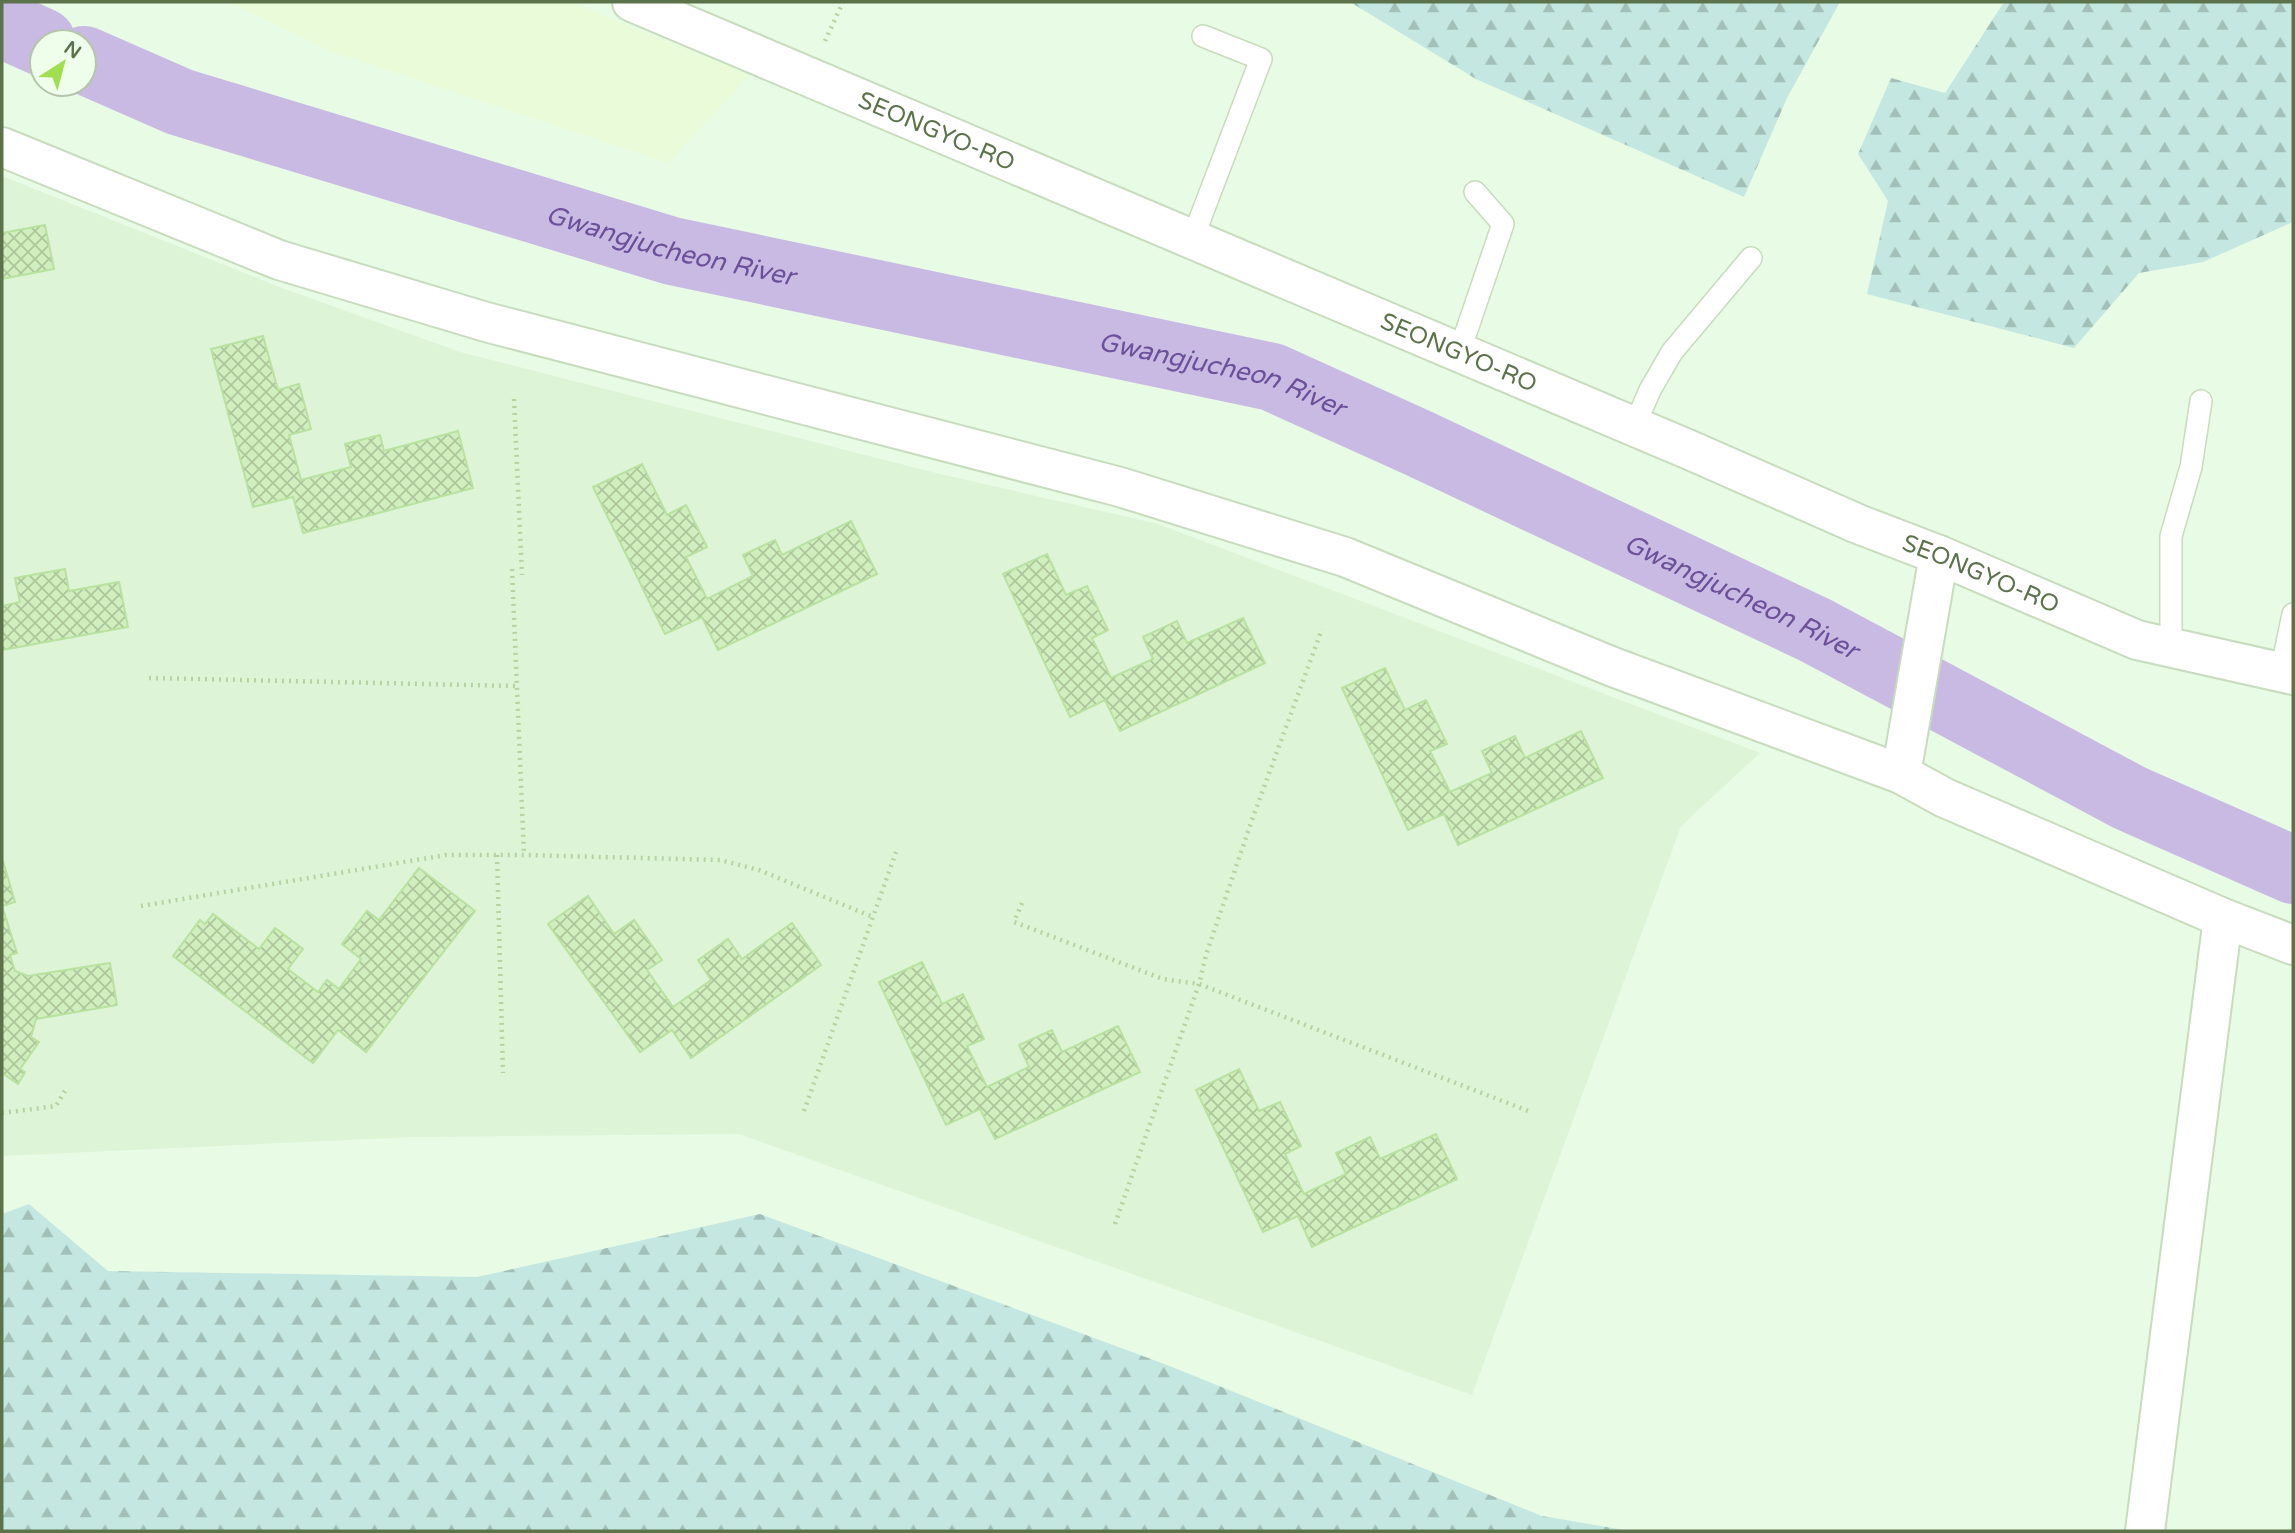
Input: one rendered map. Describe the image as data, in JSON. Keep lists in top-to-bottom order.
{
  "streets": {
    "street": ["SEONGYO-RO"]
  },
  "water": ["Gwangjucheon River"],
  "north": "top right"
}
